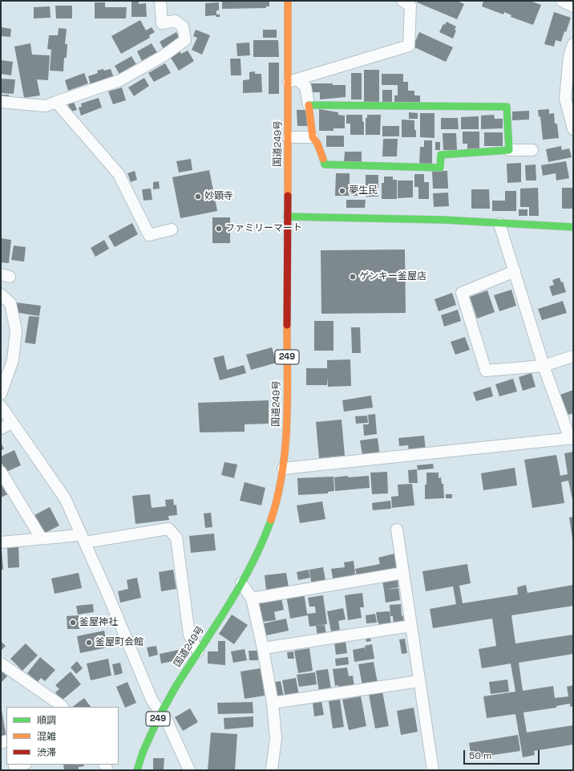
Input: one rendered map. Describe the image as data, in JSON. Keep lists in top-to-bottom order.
{
  "streets": {
    "main road": ["国道249号", "249"]
  },
  "places": [
    "夢生民",
    "妙顕寺",
    "ファミリーマート",
    "ゲンキー釜屋店",
    "釜屋神社",
    "釜屋町会館"
  ],
  "legend": ["順調", "混雑", "渋滞"],
  "scale_bar": "50 m"
}
